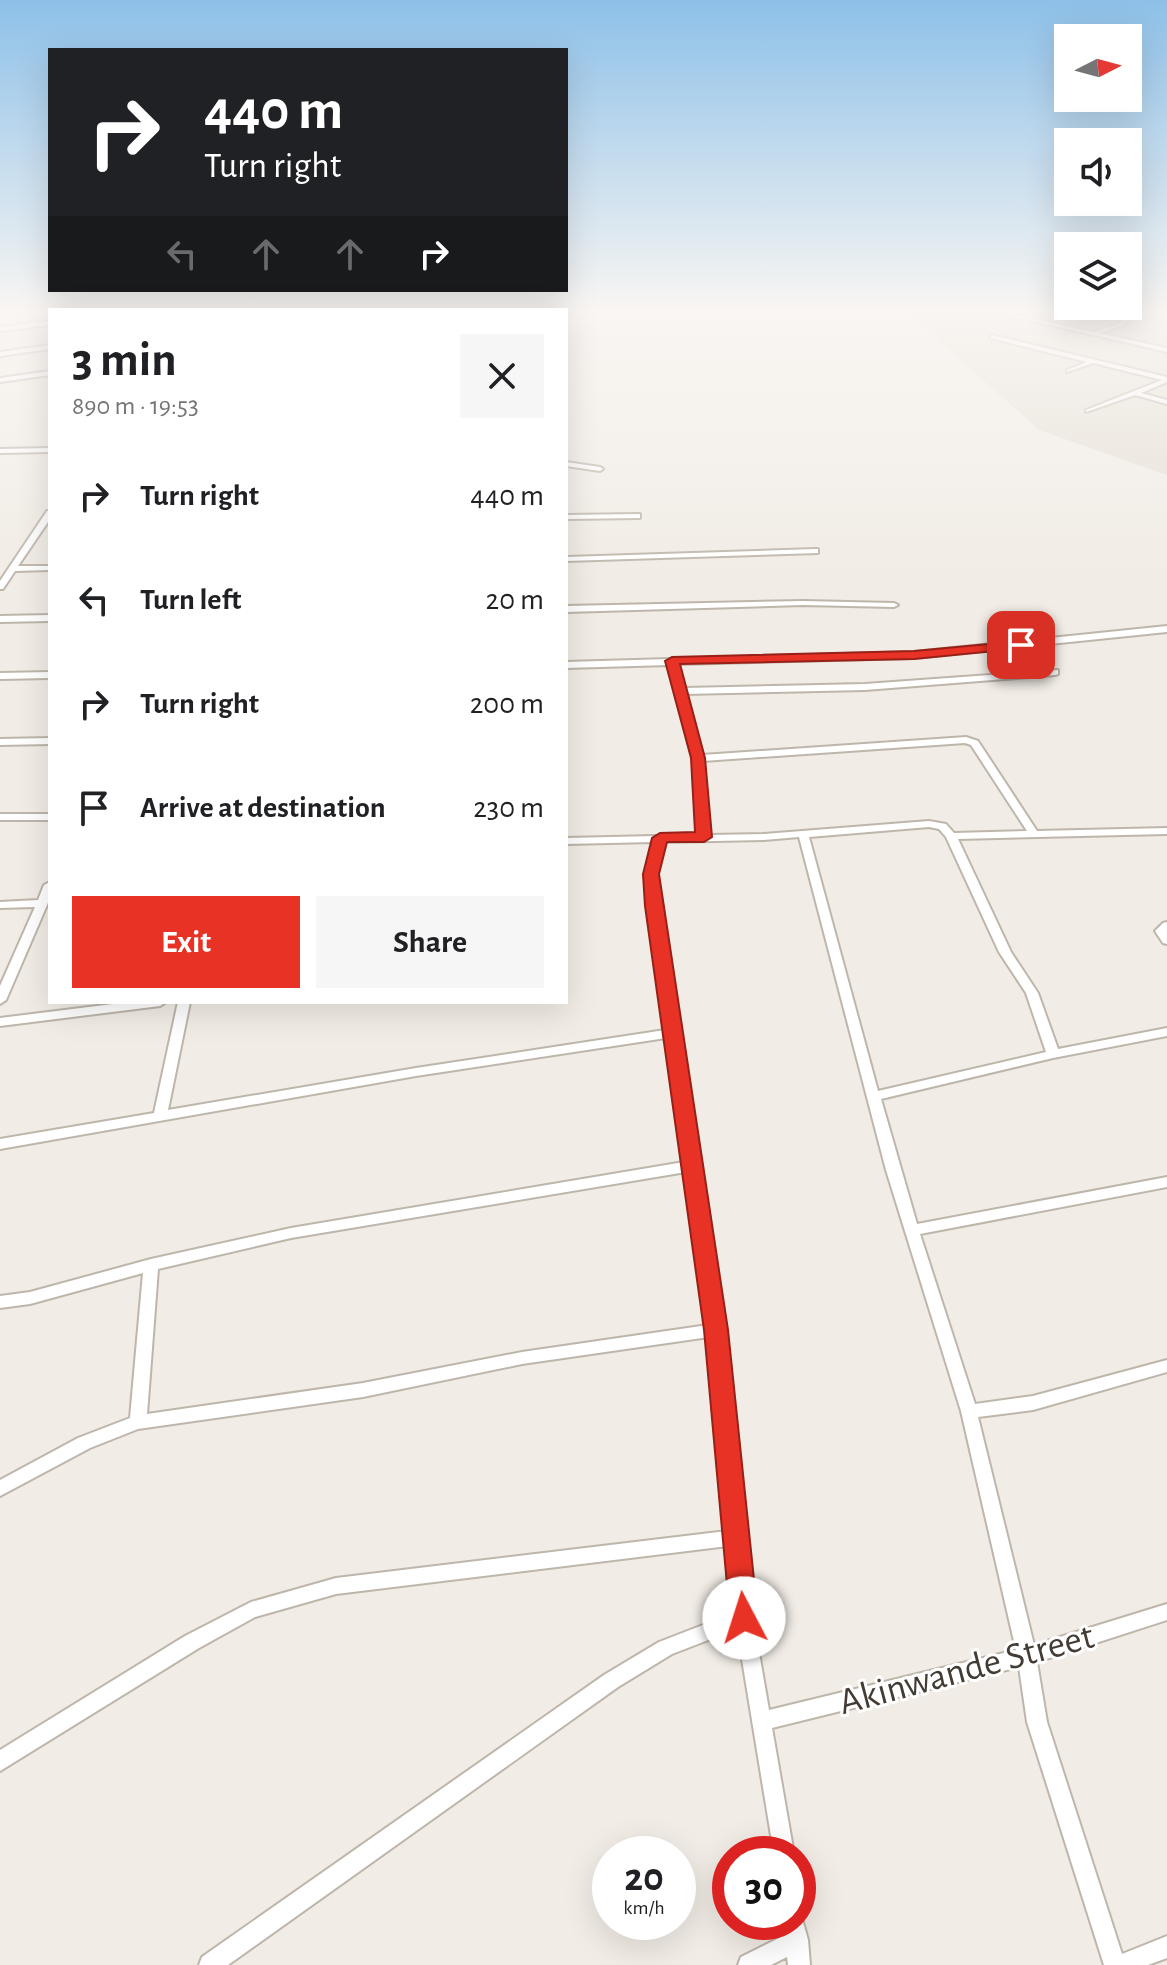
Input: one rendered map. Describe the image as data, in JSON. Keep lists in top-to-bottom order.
{
  "streets": {
    "street": ["Akinwande Street"]
  },
  "north": "right",
  "page": {
    "turn": ["440 m", "Turn right"],
    "heading": ["3 min", "890 m · 19:53"],
    "list": [
      {
        "name": "Turn right",
        "value": "440 m"
      },
      {
        "name": "Turn left",
        "value": "20 m"
      },
      {
        "name": "Turn right",
        "value": "200 m"
      },
      {
        "name": "Arrive at destination",
        "value": "230 m"
      }
    ],
    "buttons": ["Exit", "Share"],
    "speed": "20 km/h",
    "limit": "30"
  }
}
